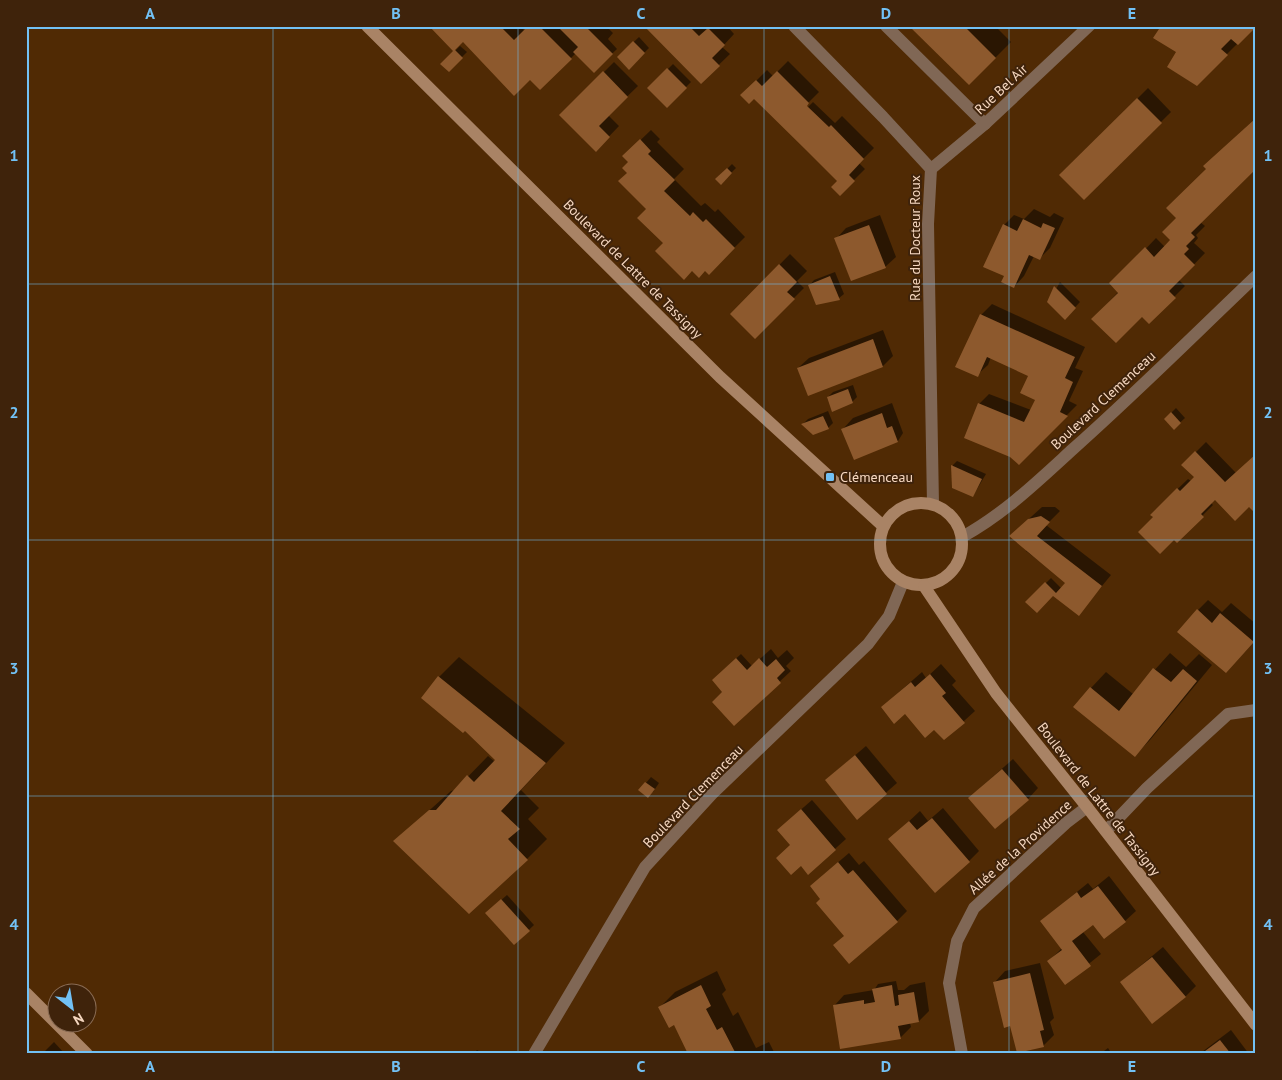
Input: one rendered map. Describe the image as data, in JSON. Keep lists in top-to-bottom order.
{
  "streets": {
    "street": [
      "Rue Bel Air",
      "Rue du Docteur Roux",
      "Boulevard de Lattre de Tassigny",
      "Boulevard Clemenceau",
      "Allée de la Providence"
    ]
  },
  "crossings": [
    ["Rue Bel Air", "Rue du Docteur Roux"],
    ["Rue du Docteur Roux", "Boulevard de Lattre de Tassigny"],
    ["Rue du Docteur Roux", "Boulevard Clemenceau"],
    ["Boulevard de Lattre de Tassigny", "Boulevard Clemenceau"],
    ["Boulevard de Lattre de Tassigny", "Allée de la Providence"]
  ],
  "places": {
    "transit": ["Clémenceau"]
  },
  "north": "bottom right",
  "grid": {
    "columns": [
      "A",
      "B",
      "C",
      "D",
      "E"
    ],
    "rows": [
      "1",
      "2",
      "3",
      "4"
    ]
  }
}
